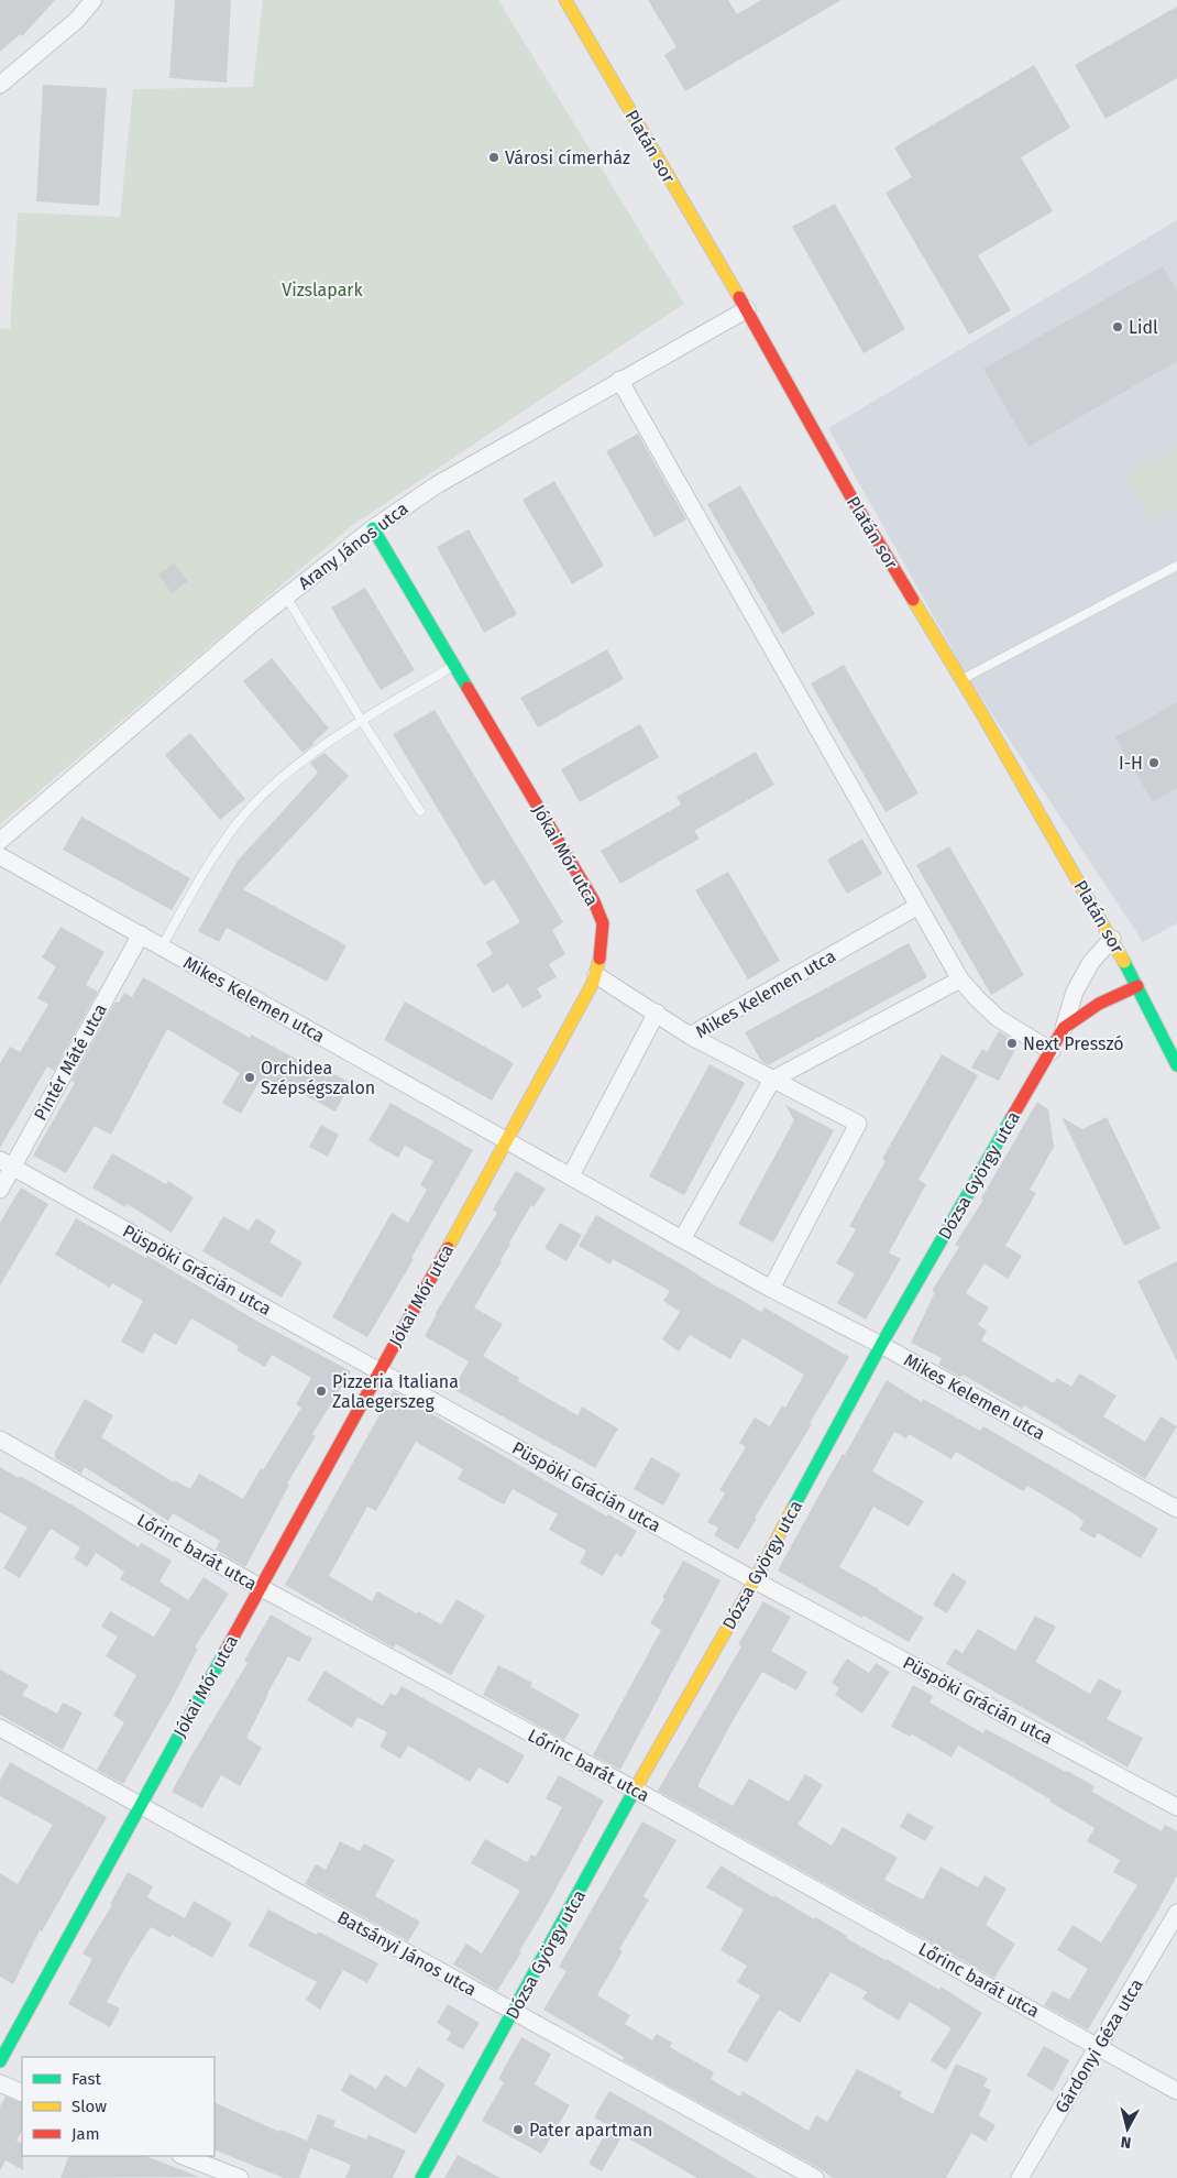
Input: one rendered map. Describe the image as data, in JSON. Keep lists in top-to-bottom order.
{
  "streets": {
    "street": [
      "Platán sor",
      "Arany János utca",
      "Jókai Mór utca",
      "Mikes Kelemen utca",
      "Pintér Máté utca",
      "Dózsa György utca",
      "Püspöki Grácián utca",
      "Lőrinc barát utca",
      "Batsányi János utca",
      "Gárdonyi Géza utca"
    ]
  },
  "crossings": [
    ["Platán sor", "Arany János utca"],
    ["Platán sor", "Dózsa György utca"],
    ["Arany János utca", "Jókai Mór utca"],
    ["Jókai Mór utca", "Mikes Kelemen utca"],
    ["Jókai Mór utca", "Püspöki Grácián utca"],
    ["Jókai Mór utca", "Lőrinc barát utca"],
    ["Jókai Mór utca", "Batsányi János utca"],
    ["Mikes Kelemen utca", "Pintér Máté utca"],
    ["Mikes Kelemen utca", "Dózsa György utca"],
    ["Pintér Máté utca", "Püspöki Grácián utca"],
    ["Dózsa György utca", "Püspöki Grácián utca"],
    ["Dózsa György utca", "Lőrinc barát utca"],
    ["Dózsa György utca", "Batsányi János utca"],
    ["Lőrinc barát utca", "Gárdonyi Géza utca"]
  ],
  "parks": ["Vizslapark"],
  "places": [
    "Városi címerház",
    "Lidl",
    "I-H",
    "Next Presszó",
    "Orchidea Szépségszalon",
    "Pizzeria Italiana Zalaegerszeg",
    "Pater apartman"
  ],
  "legend": ["Fast", "Slow", "Jam"],
  "north": "bottom"
}
